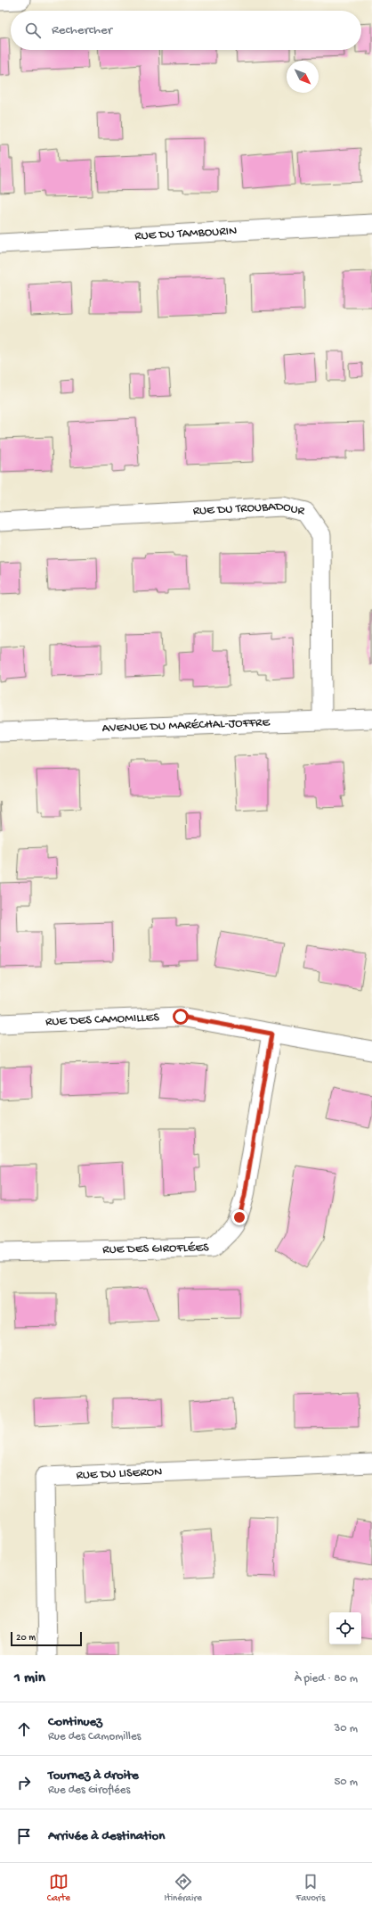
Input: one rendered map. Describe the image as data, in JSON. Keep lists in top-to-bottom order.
{
  "streets": {
    "street": [
      "RUE DU TAMBOURIN",
      "RUE DU TROUBADOUR",
      "AVENUE DU MARÉCHAL-JOFFRE",
      "RUE DES CAMOMILLES",
      "RUE DES GIROFLÉES",
      "RUE DU LISERON"
    ]
  },
  "crossings": [
    ["RUE DU TROUBADOUR", "AVENUE DU MARÉCHAL-JOFFRE"],
    ["RUE DES CAMOMILLES", "RUE DES GIROFLÉES"]
  ],
  "scale_bar": "20 m",
  "north": "bottom right",
  "page": {
    "search": "Rechercher",
    "scale": "20 m",
    "heading": ["1 min", "À pied · 80 m"],
    "list": [
      ["Continuez", "Rue des Camomilles", "30 m"],
      ["Tournez à droite", "Rue des Giroflées", "50 m"],
      "Arrivée à destination"
    ],
    "nav": ["Carte", "Itinéraire", "Favoris"]
  }
}
